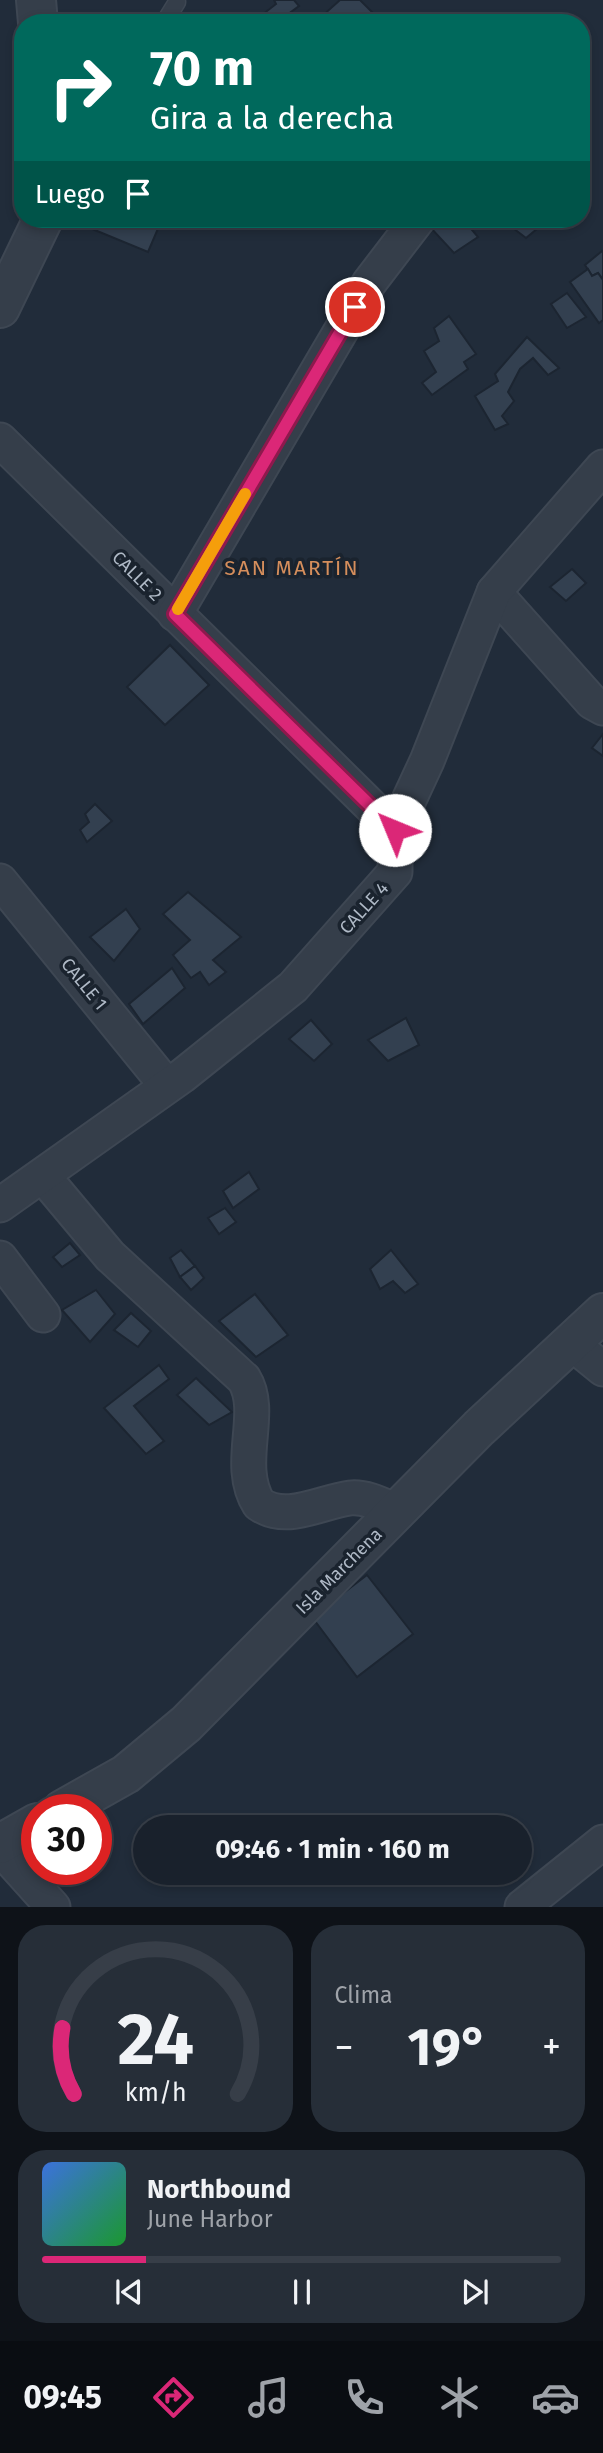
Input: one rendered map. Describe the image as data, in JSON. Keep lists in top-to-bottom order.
{
  "streets": {
    "street": [
      "CALLE 2",
      "CALLE 4",
      "CALLE 1",
      "Isla Marchena"
    ]
  },
  "crossings": [
    ["CALLE 2", "CALLE 4"],
    ["CALLE 4", "CALLE 1"]
  ],
  "districts": ["SAN MARTÍN"],
  "page": {
    "turn": ["70 m", "Gira a la derecha"],
    "then": "Luego",
    "limit": "30",
    "trip": "09:46 · 1 min · 160 m",
    "tile": "Clima",
    "heat": ["−", "19°", "+"],
    "song": ["Northbound", "June Harbor"],
    "tabs": "09:45",
    "gauge": ["24", "km/h"]
  }
}
